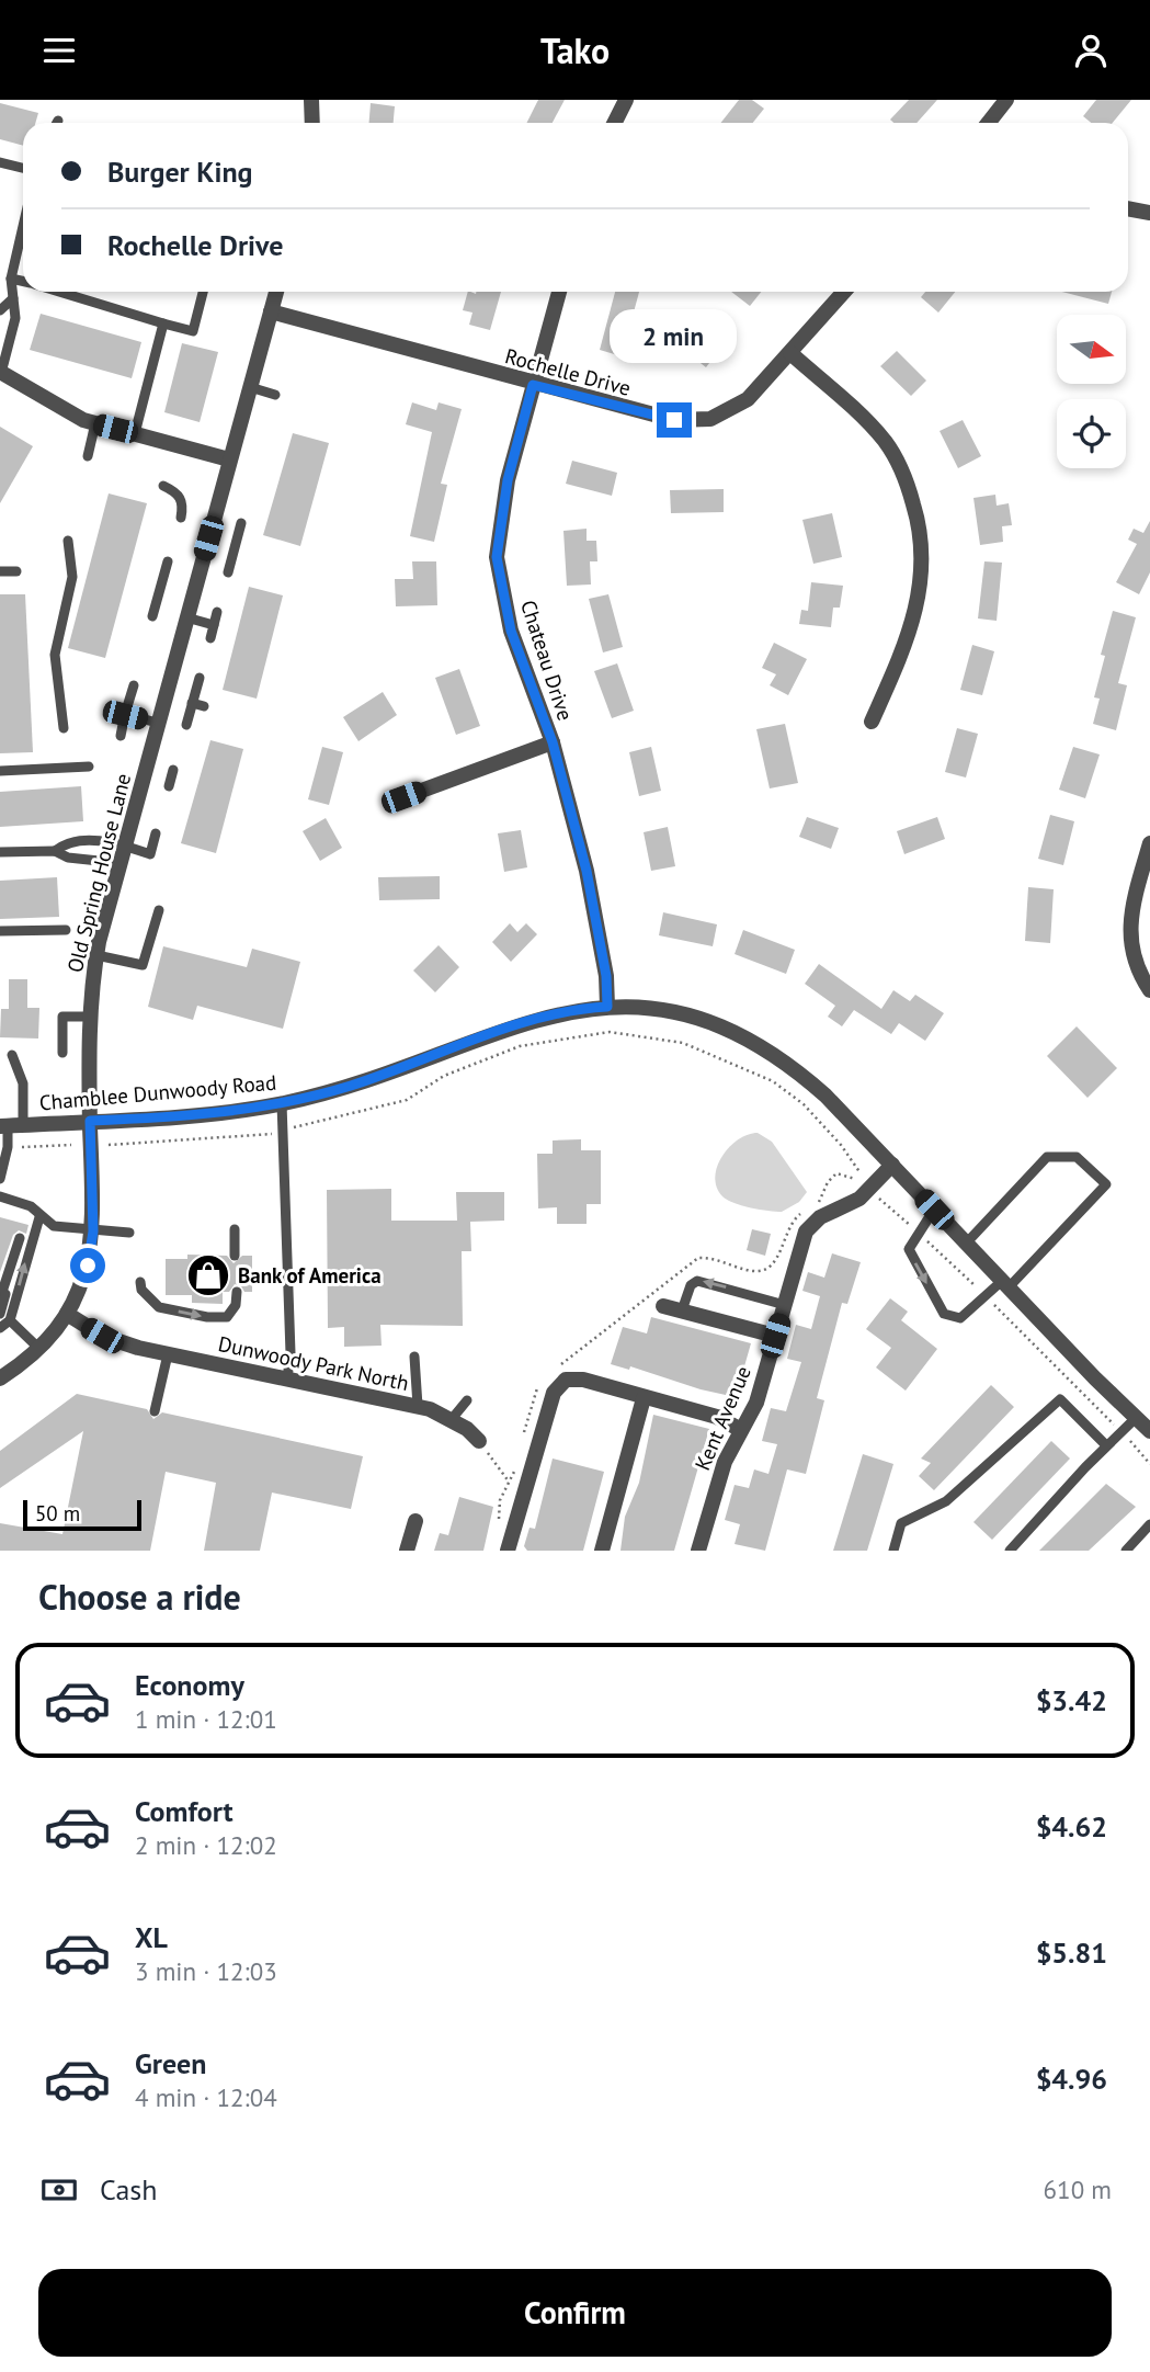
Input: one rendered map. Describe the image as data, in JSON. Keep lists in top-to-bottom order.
{
  "streets": {
    "street": [
      "Rochelle Drive",
      "Chateau Drive",
      "Old Spring House Lane",
      "Chamblee Dunwoody Road",
      "Dunwoody Park North",
      "Kent Avenue"
    ]
  },
  "crossings": [
    ["Rochelle Drive", "Chateau Drive"],
    ["Rochelle Drive", "Old Spring House Lane"],
    ["Chateau Drive", "Chamblee Dunwoody Road"],
    ["Old Spring House Lane", "Chamblee Dunwoody Road"],
    ["Old Spring House Lane", "Dunwoody Park North"],
    ["Chamblee Dunwoody Road", "Kent Avenue"]
  ],
  "places": {
    "shop": ["Bank of America"]
  },
  "scale_bar": "50 m",
  "north": "right",
  "page": {
    "header": "Tako",
    "banner": ["Burger King", "Rochelle Drive"],
    "bubble": "2 min",
    "scale": "50 m",
    "heading": "Choose a ride",
    "list": [
      {
        "name": "Economy",
        "note": "1 min · 12:01",
        "value": "$3.42"
      },
      {
        "name": "Comfort",
        "note": "2 min · 12:02",
        "value": "$4.62"
      },
      {
        "name": "XL",
        "note": "3 min · 12:03",
        "value": "$5.81"
      },
      {
        "name": "Green",
        "note": "4 min · 12:04",
        "value": "$4.96"
      }
    ],
    "pay": ["Cash", "610 m"],
    "buttons": "Confirm"
  }
}
